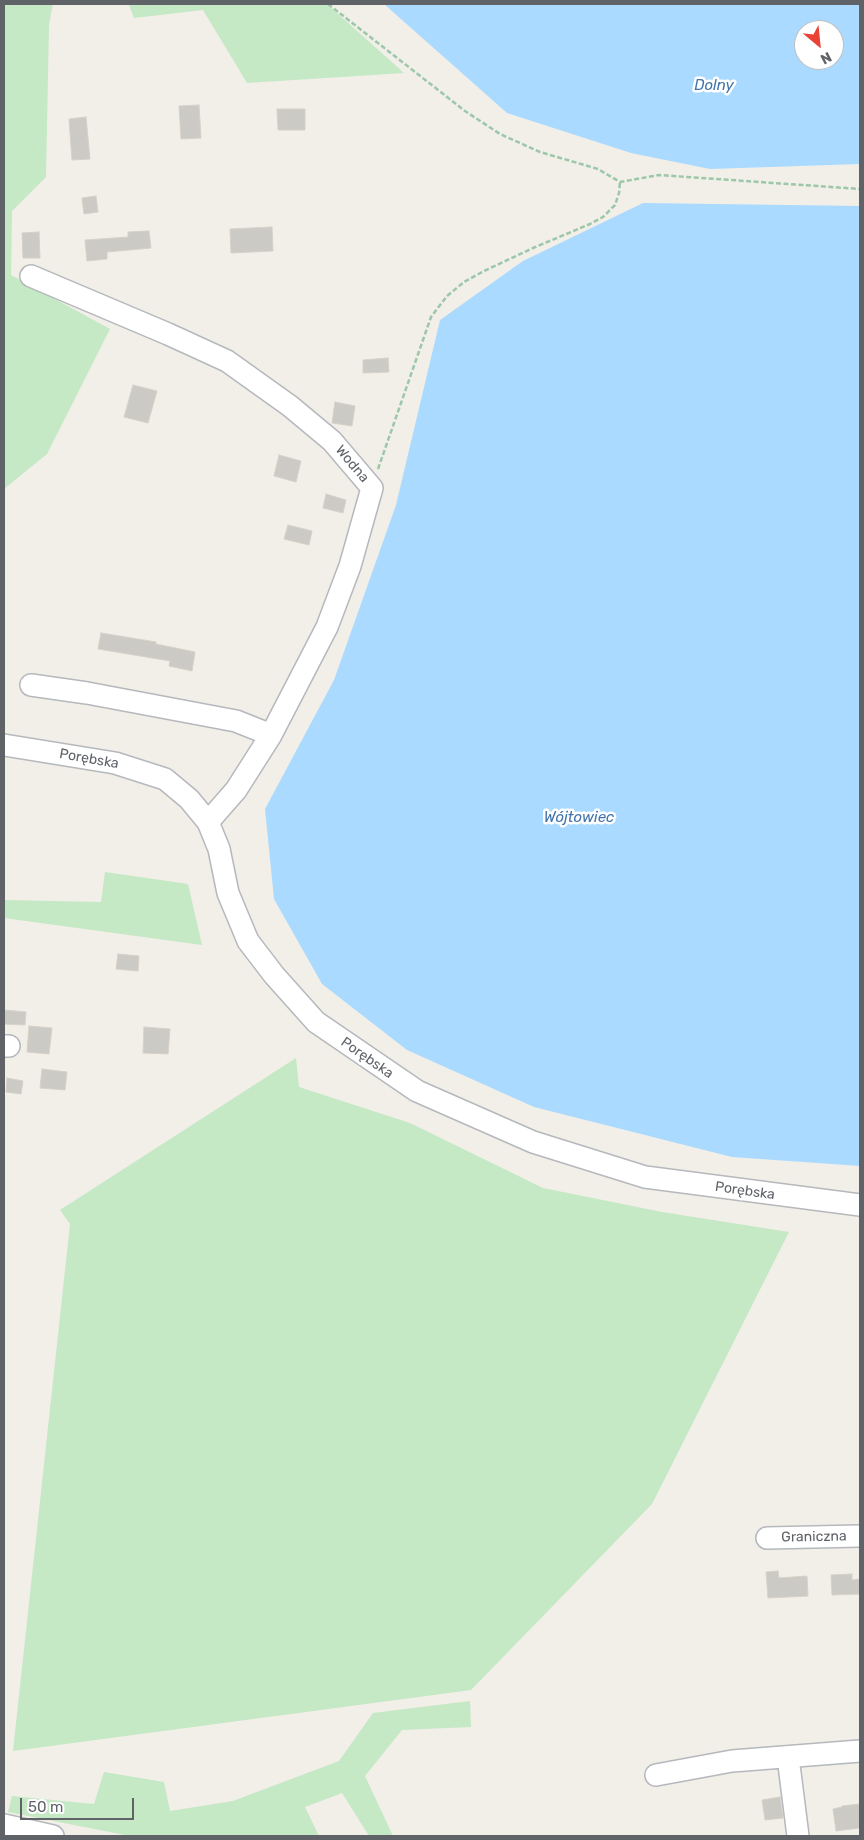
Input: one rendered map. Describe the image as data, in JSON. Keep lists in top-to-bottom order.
{
  "streets": {
    "street": ["Wodna", "Porębska", "Graniczna"]
  },
  "crossings": [
    ["Wodna", "Porębska"]
  ],
  "water": ["Dolny", "Wójtowiec"],
  "scale_bar": "50 m",
  "north": "bottom right"
}
